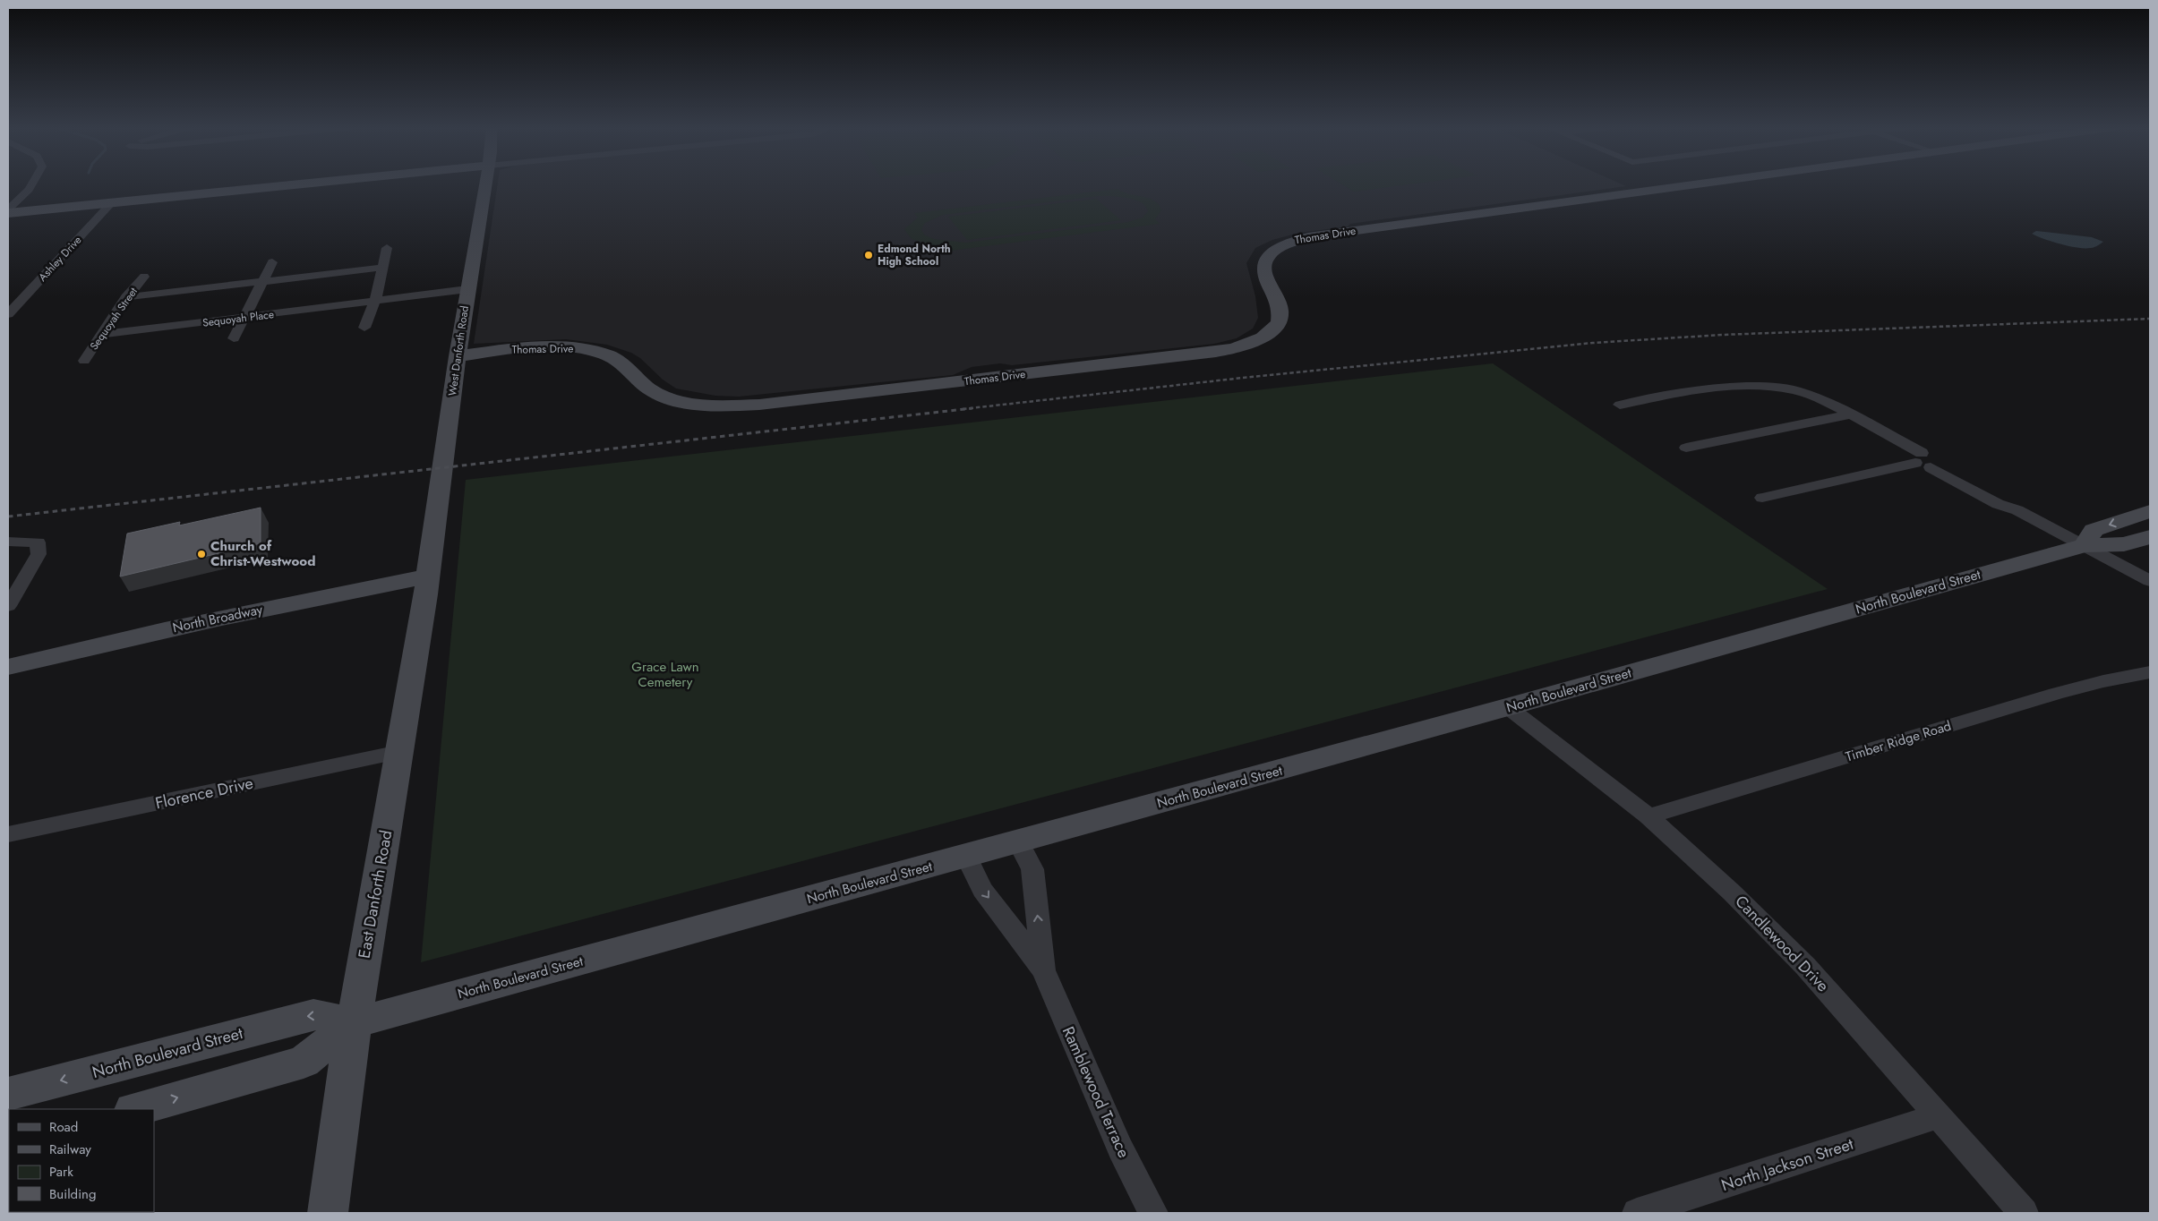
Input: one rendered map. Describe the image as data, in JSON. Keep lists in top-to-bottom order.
{
  "streets": {
    "main road": [
      "Thomas Drive",
      "West Danforth Road",
      "North Boulevard Street",
      "North Broadway",
      "East Danforth Road"
    ],
    "street": [
      "Ashley Drive",
      "Sequoyah Street",
      "Sequoyah Place",
      "Timber Ridge Road",
      "Florence Drive",
      "Candlewood Drive",
      "Ramblewood Terrace",
      "North Jackson Street"
    ]
  },
  "crossings": [
    ["Thomas Drive", "West Danforth Road"],
    ["Sequoyah Street", "Sequoyah Place"],
    ["Sequoyah Place", "West Danforth Road"],
    ["West Danforth Road", "North Broadway"],
    ["West Danforth Road", "East Danforth Road"],
    ["North Boulevard Street", "East Danforth Road"],
    ["North Boulevard Street", "Candlewood Drive"],
    ["North Boulevard Street", "Ramblewood Terrace"],
    ["North Broadway", "East Danforth Road"],
    ["Timber Ridge Road", "Candlewood Drive"],
    ["Florence Drive", "East Danforth Road"],
    ["Candlewood Drive", "North Jackson Street"]
  ],
  "parks": ["Grace Lawn Cemetery"],
  "places": ["Edmond North High School", "Church of Christ-Westwood"],
  "legend": [
    "Road",
    "Railway",
    "Park",
    "Building"
  ]
}
